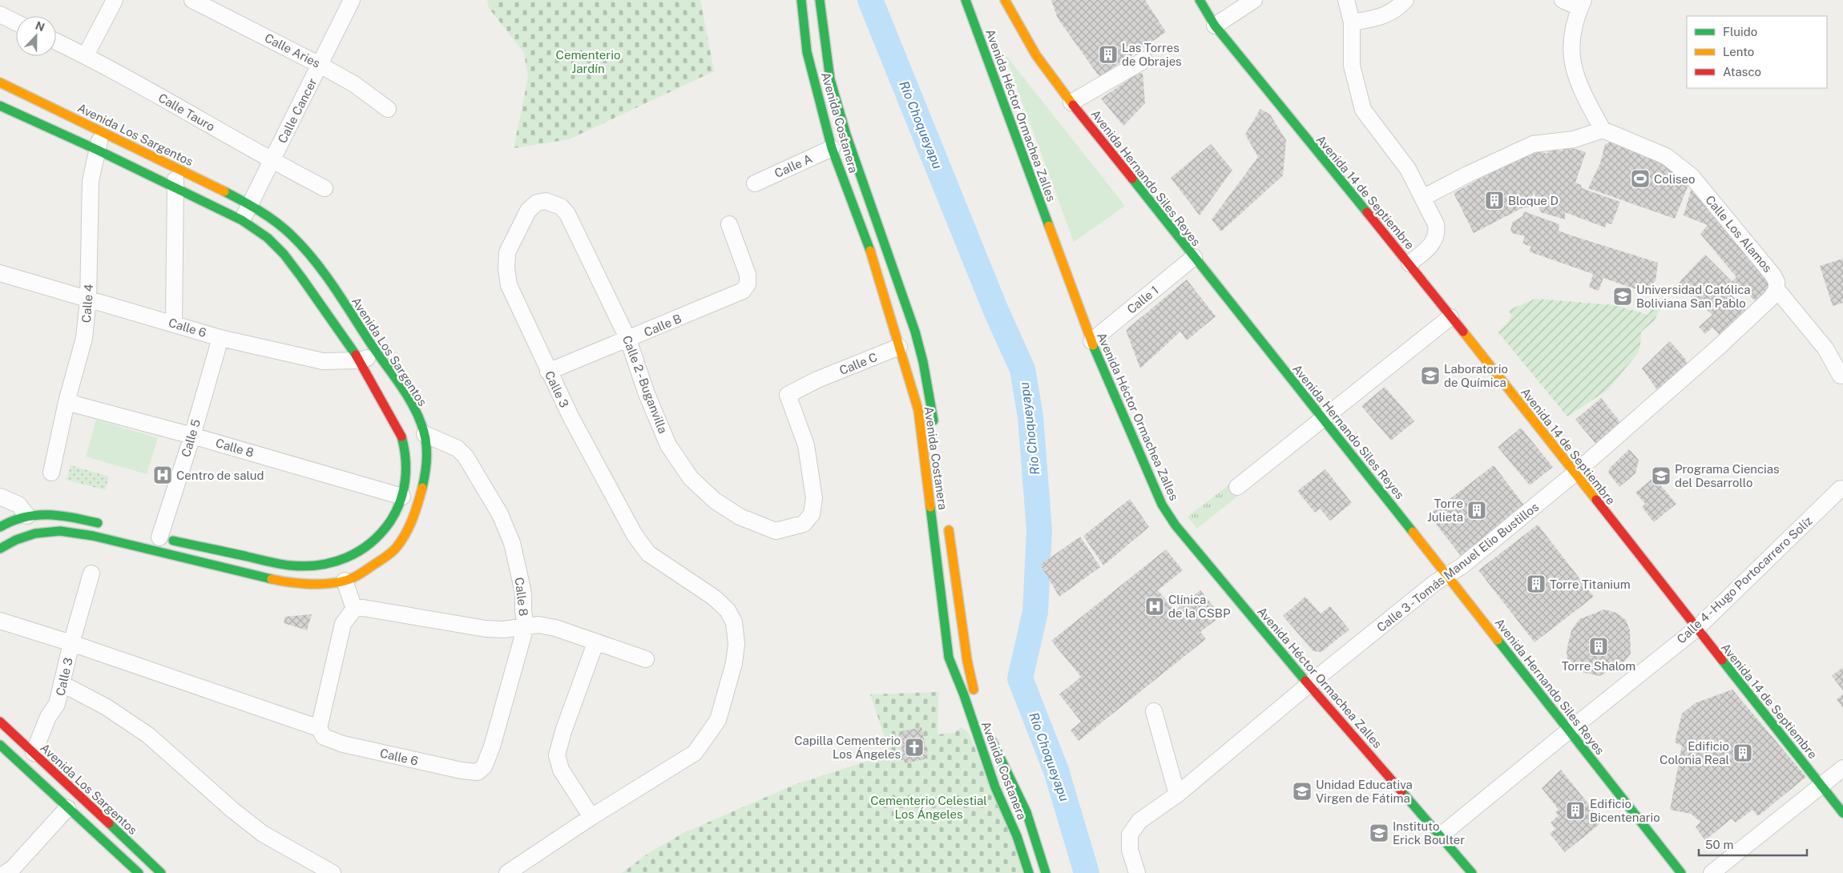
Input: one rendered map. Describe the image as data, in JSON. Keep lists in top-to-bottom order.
{
  "streets": {
    "main road": [
      "Avenida Héctor Ormachea Zalles",
      "Avenida Costanera",
      "Avenida Los Sargentos",
      "Avenida Hernando Siles Reyes",
      "Avenida 14 de Septiembre"
    ],
    "street": [
      "Calle Aries",
      "Calle Cancer",
      "Calle Tauro",
      "Calle A",
      "Calle Los Alamos",
      "Calle 1",
      "Calle 4",
      "Calle B",
      "Calle 6",
      "Calle C",
      "Calle 2 - Buganvilla",
      "Calle 3",
      "Calle 5",
      "Calle 8",
      "Calle 3 - Tomás Manuel Elio Bustillos",
      "Calle 4 - Hugo Portocarrero Solíz"
    ]
  },
  "crossings": [
    ["Calle Aries", "Calle Cancer"],
    ["Calle Cancer", "Calle Tauro"],
    ["Calle Cancer", "Avenida Los Sargentos"],
    ["Avenida Héctor Ormachea Zalles", "Calle 1"],
    ["Avenida Héctor Ormachea Zalles", "Calle 3 - Tomás Manuel Elio Bustillos"],
    ["Avenida Héctor Ormachea Zalles", "Calle 4 - Hugo Portocarrero Solíz"],
    ["Avenida Costanera", "Calle A"],
    ["Avenida Costanera", "Calle C"],
    ["Avenida Los Sargentos", "Calle 4"],
    ["Avenida Los Sargentos", "Calle 6"],
    ["Avenida Los Sargentos", "Calle 3"],
    ["Avenida Los Sargentos", "Calle 8"],
    ["Avenida Hernando Siles Reyes", "Calle 1"],
    ["Avenida Hernando Siles Reyes", "Calle 3 - Tomás Manuel Elio Bustillos"],
    ["Avenida Hernando Siles Reyes", "Calle 4 - Hugo Portocarrero Solíz"],
    ["Avenida 14 de Septiembre", "Calle 3 - Tomás Manuel Elio Bustillos"],
    ["Avenida 14 de Septiembre", "Calle 4 - Hugo Portocarrero Solíz"],
    ["Calle Los Alamos", "Calle 3 - Tomás Manuel Elio Bustillos"],
    ["Calle 4", "Calle 6"],
    ["Calle 4", "Calle 8"],
    ["Calle B", "Calle 2 - Buganvilla"],
    ["Calle B", "Calle 3"],
    ["Calle 6", "Calle 5"],
    ["Calle 6", "Calle 8"],
    ["Calle C", "Calle 2 - Buganvilla"],
    ["Calle 2 - Buganvilla", "Calle 3"],
    ["Calle 5", "Calle 8"]
  ],
  "water": ["Río Choqueyapu"],
  "parks": ["Cementerio Jardín", "Cementerio Celestial Los Ángeles"],
  "places": {
    "building": [
      "Las Torres de Obrajes",
      "Bloque D",
      "Torre Julieta",
      "Torre Titanium",
      "Torre Shalom",
      "Edificio Colonia Real",
      "Edificio Bicentenario"
    ],
    "sports": ["Coliseo"],
    "school or university": [
      "Universidad Católica Boliviana San Pablo",
      "Laboratorio de Química",
      "Programa Ciencias del Desarrollo",
      "Unidad Educativa Virgen de Fátima",
      "Instituto Erick Boulter"
    ],
    "hospital": ["Centro de salud", "Clínica de la CSBP"],
    "church": ["Capilla Cementerio Los Ángeles"]
  },
  "legend": ["Fluido", "Lento", "Atasco"],
  "scale_bar": "50 m",
  "north": "top"
}
